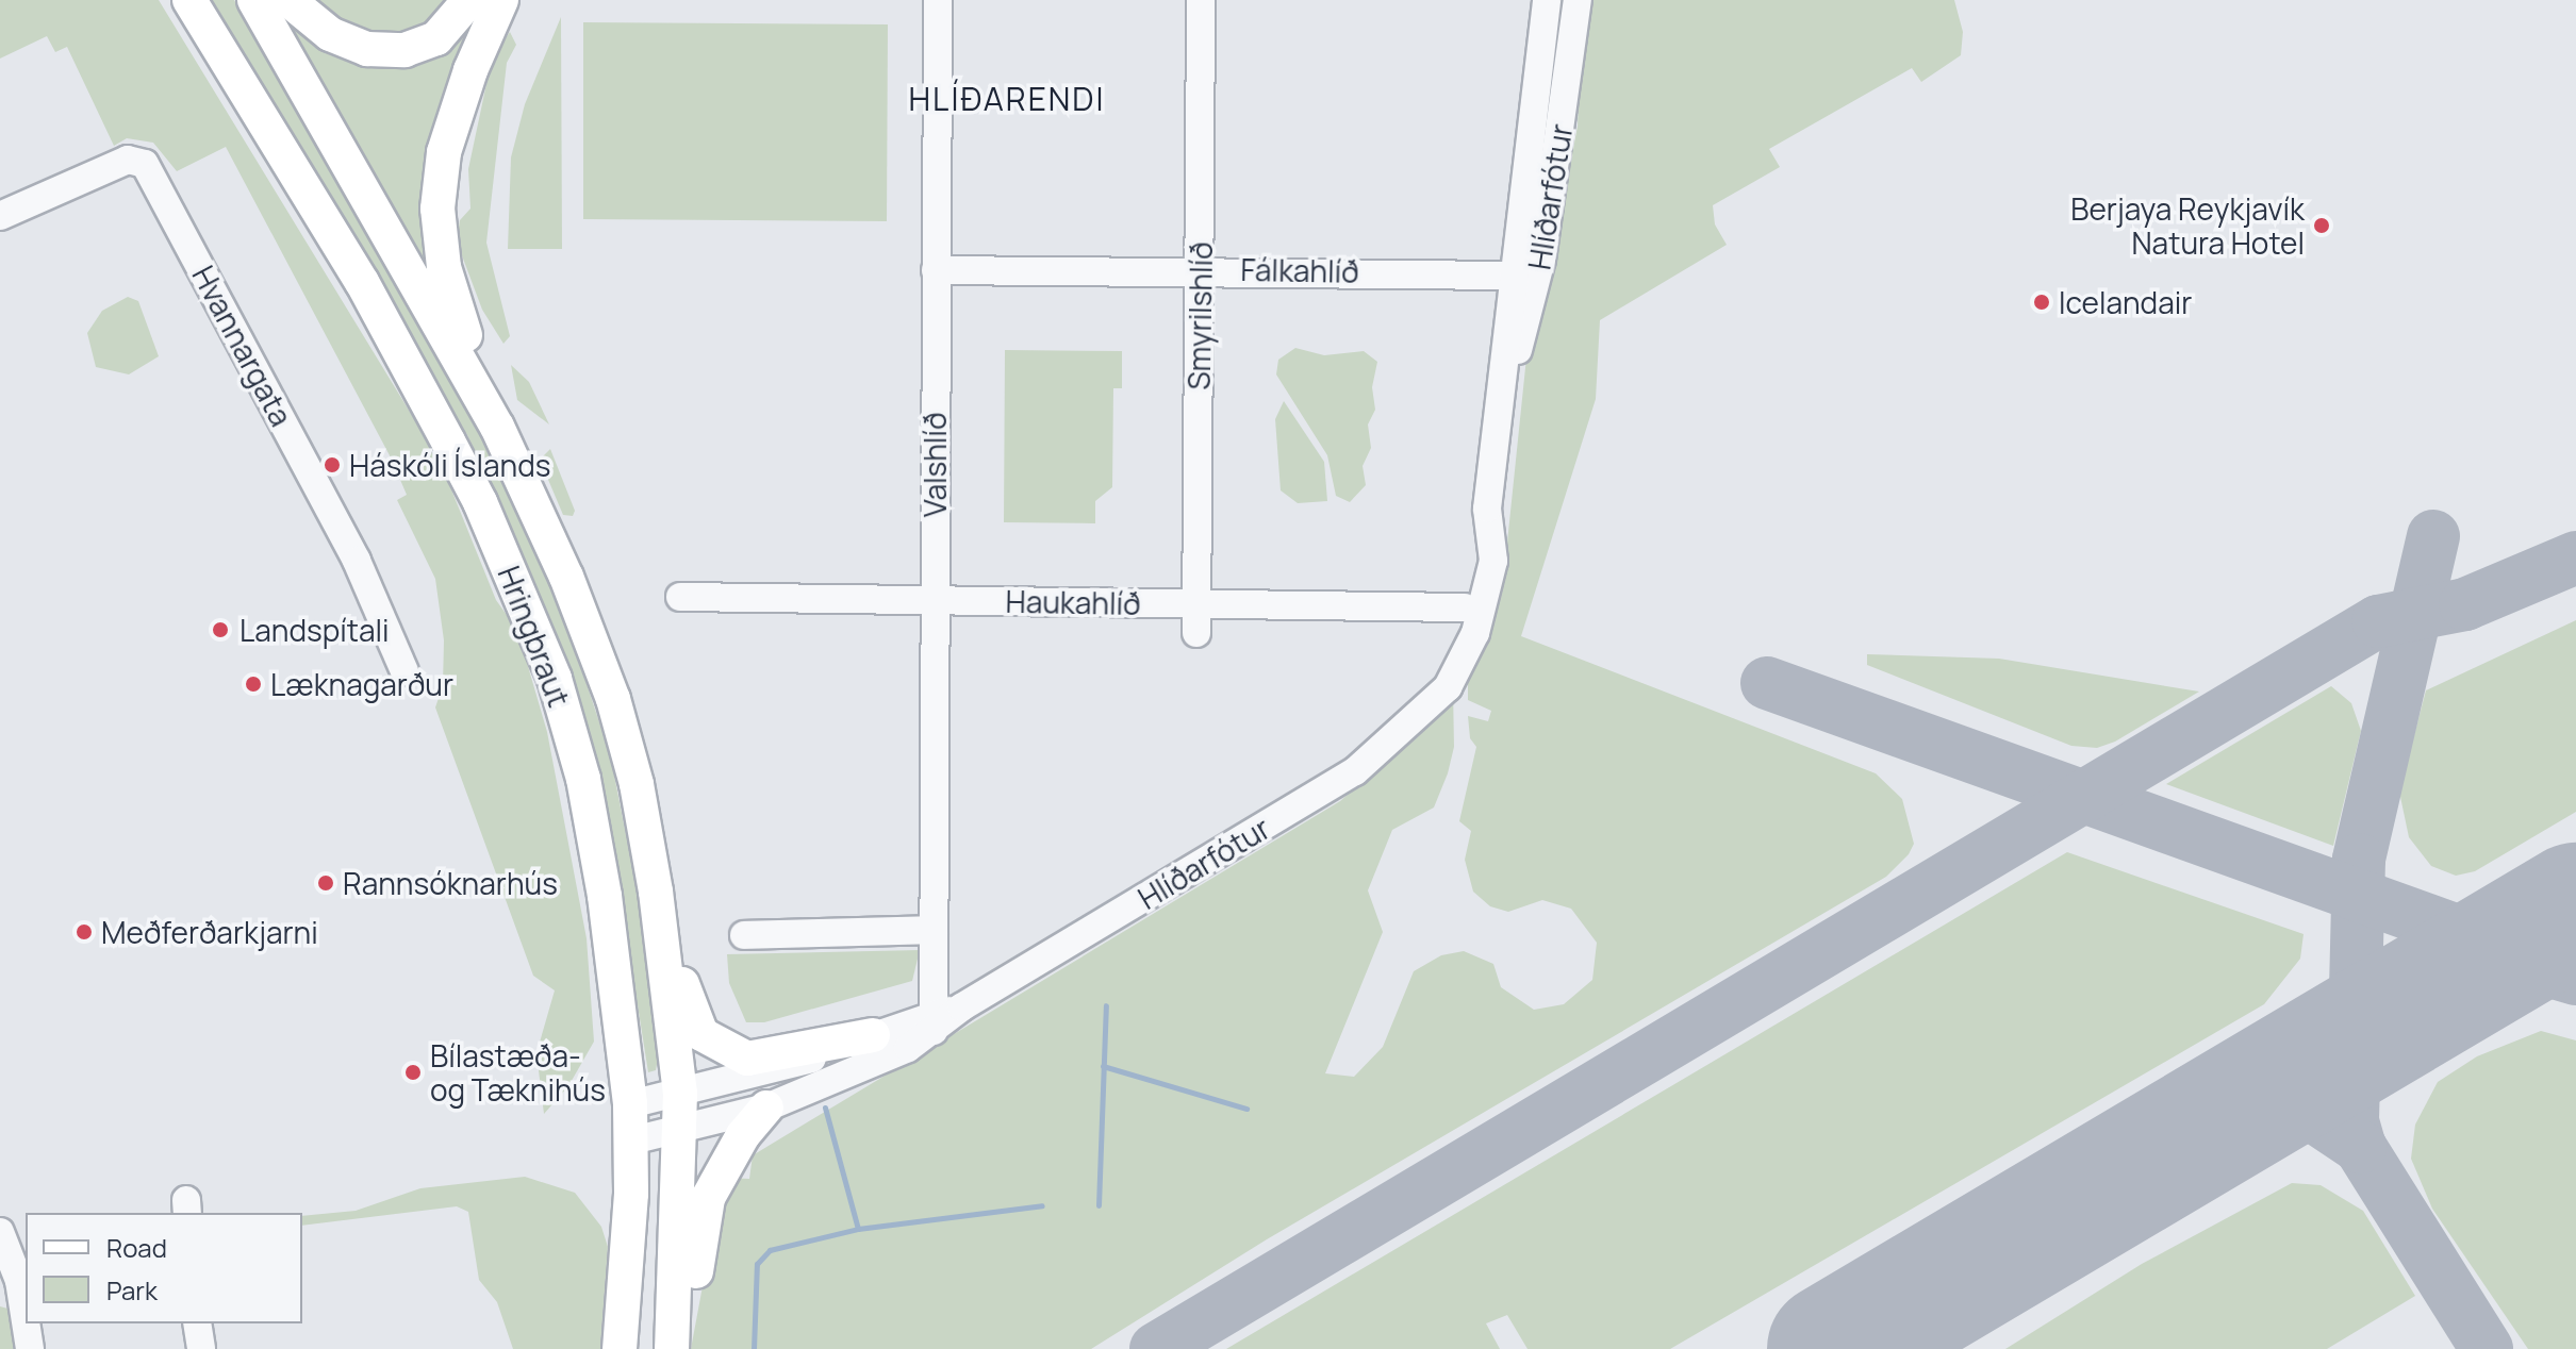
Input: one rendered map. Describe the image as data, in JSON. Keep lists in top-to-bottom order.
{
  "streets": {
    "main road": ["Hringbraut"],
    "street": [
      "Hlíðarfótur",
      "Fálkahlíð",
      "Smyrilshlíð",
      "Hvannargata",
      "Valshlíð",
      "Haukahlíð"
    ]
  },
  "crossings": [
    ["Hlíðarfótur", "Fálkahlíð"],
    ["Hlíðarfótur", "Valshlíð"],
    ["Hlíðarfótur", "Haukahlíð"],
    ["Hlíðarfótur", "Hringbraut"],
    ["Fálkahlíð", "Smyrilshlíð"],
    ["Fálkahlíð", "Valshlíð"],
    ["Smyrilshlíð", "Haukahlíð"],
    ["Valshlíð", "Haukahlíð"]
  ],
  "districts": ["HLÍÐARENDI"],
  "places": [
    "Berjaya Reykjavík Natura Hotel",
    "Icelandair",
    "Háskóli Íslands",
    "Landspítali",
    "Læknagarður",
    "Rannsóknarhús",
    "Meðferðarkjarni",
    "Bílastæða- og Tæknihús"
  ],
  "legend": ["Road", "Park"]
}
